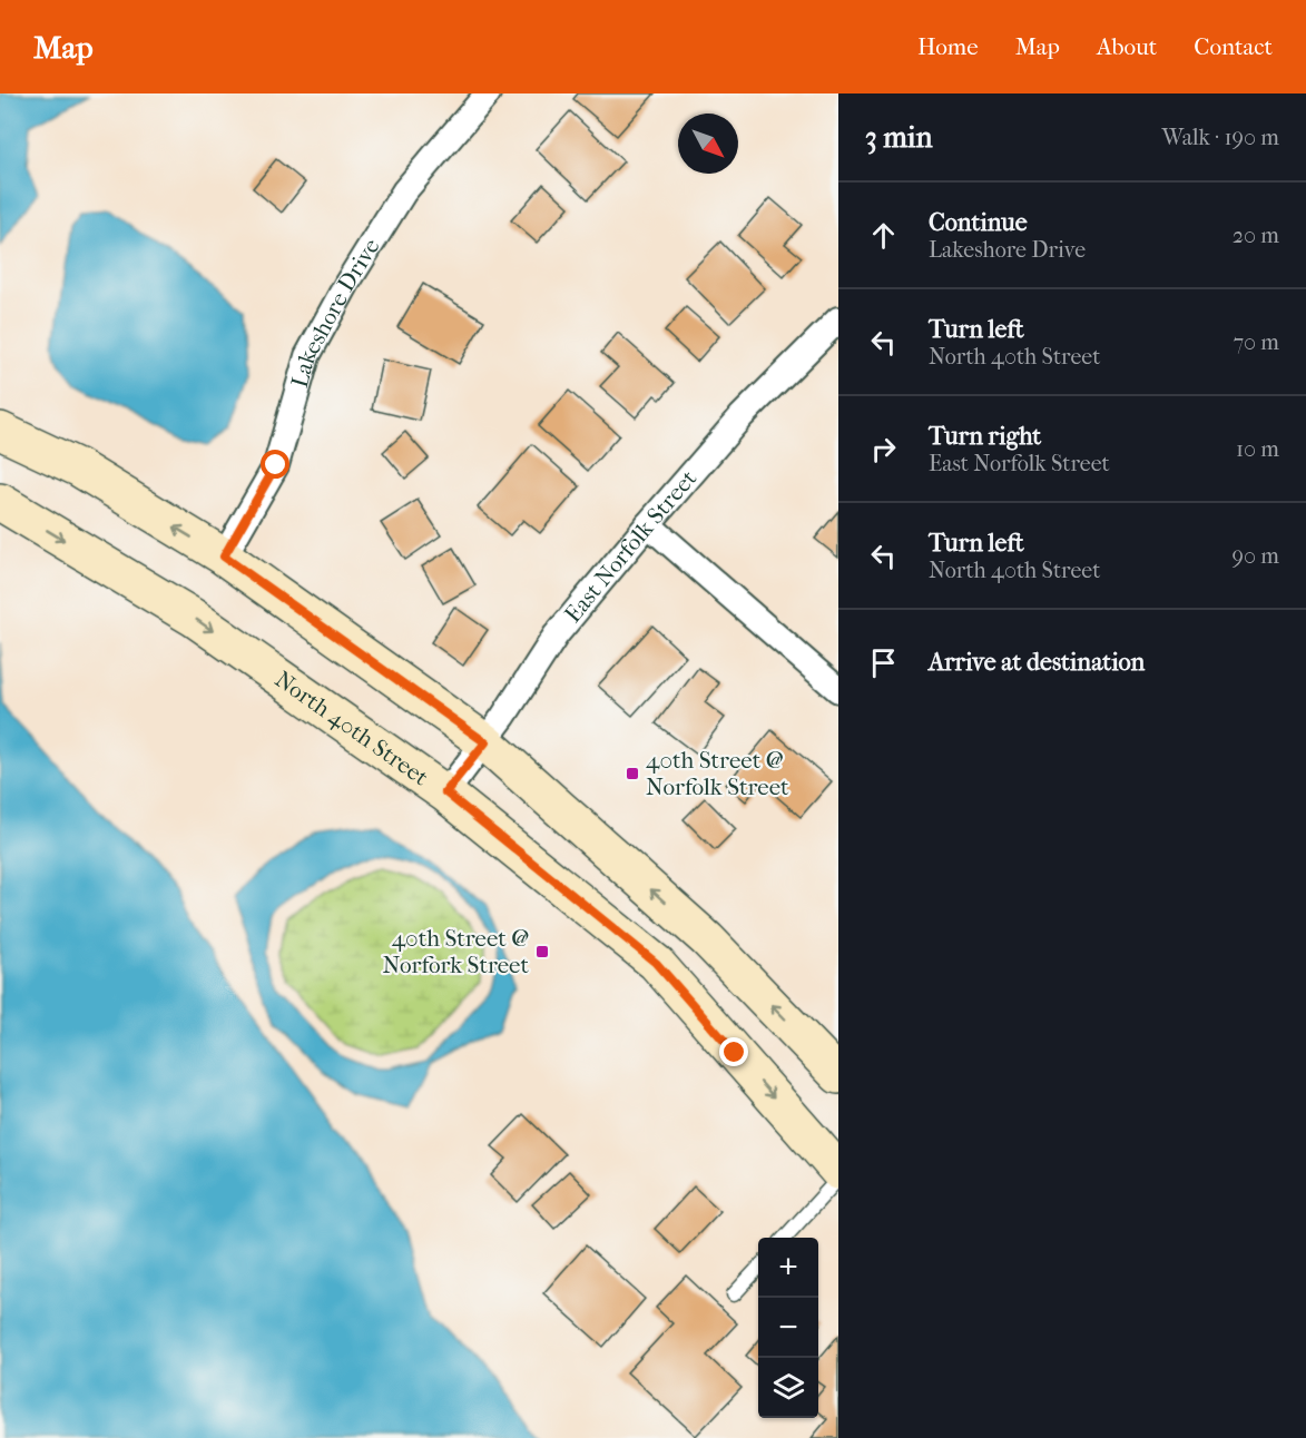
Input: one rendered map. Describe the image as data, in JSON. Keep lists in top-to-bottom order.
{
  "streets": {
    "main road": ["North 40th Street"],
    "street": ["Lakeshore Drive", "East Norfolk Street"]
  },
  "crossings": [
    ["East Norfolk Street", "North 40th Street"]
  ],
  "places": {
    "transit": ["40th Street @ Norfolk Street", "40th Street @ Norfork Street"]
  },
  "north": "bottom right",
  "page": {
    "header": "Map",
    "nav": [
      "Home",
      "Map",
      "About",
      "Contact"
    ],
    "heading": ["3 min", "Walk · 190 m"],
    "list": [
      ["Continue", "Lakeshore Drive", "20 m"],
      ["Turn left", "North 40th Street", "70 m"],
      ["Turn right", "East Norfolk Street", "10 m"],
      ["Turn left", "North 40th Street", "90 m"],
      "Arrive at destination"
    ],
    "map_buttons": ["+", "−"]
  }
}
